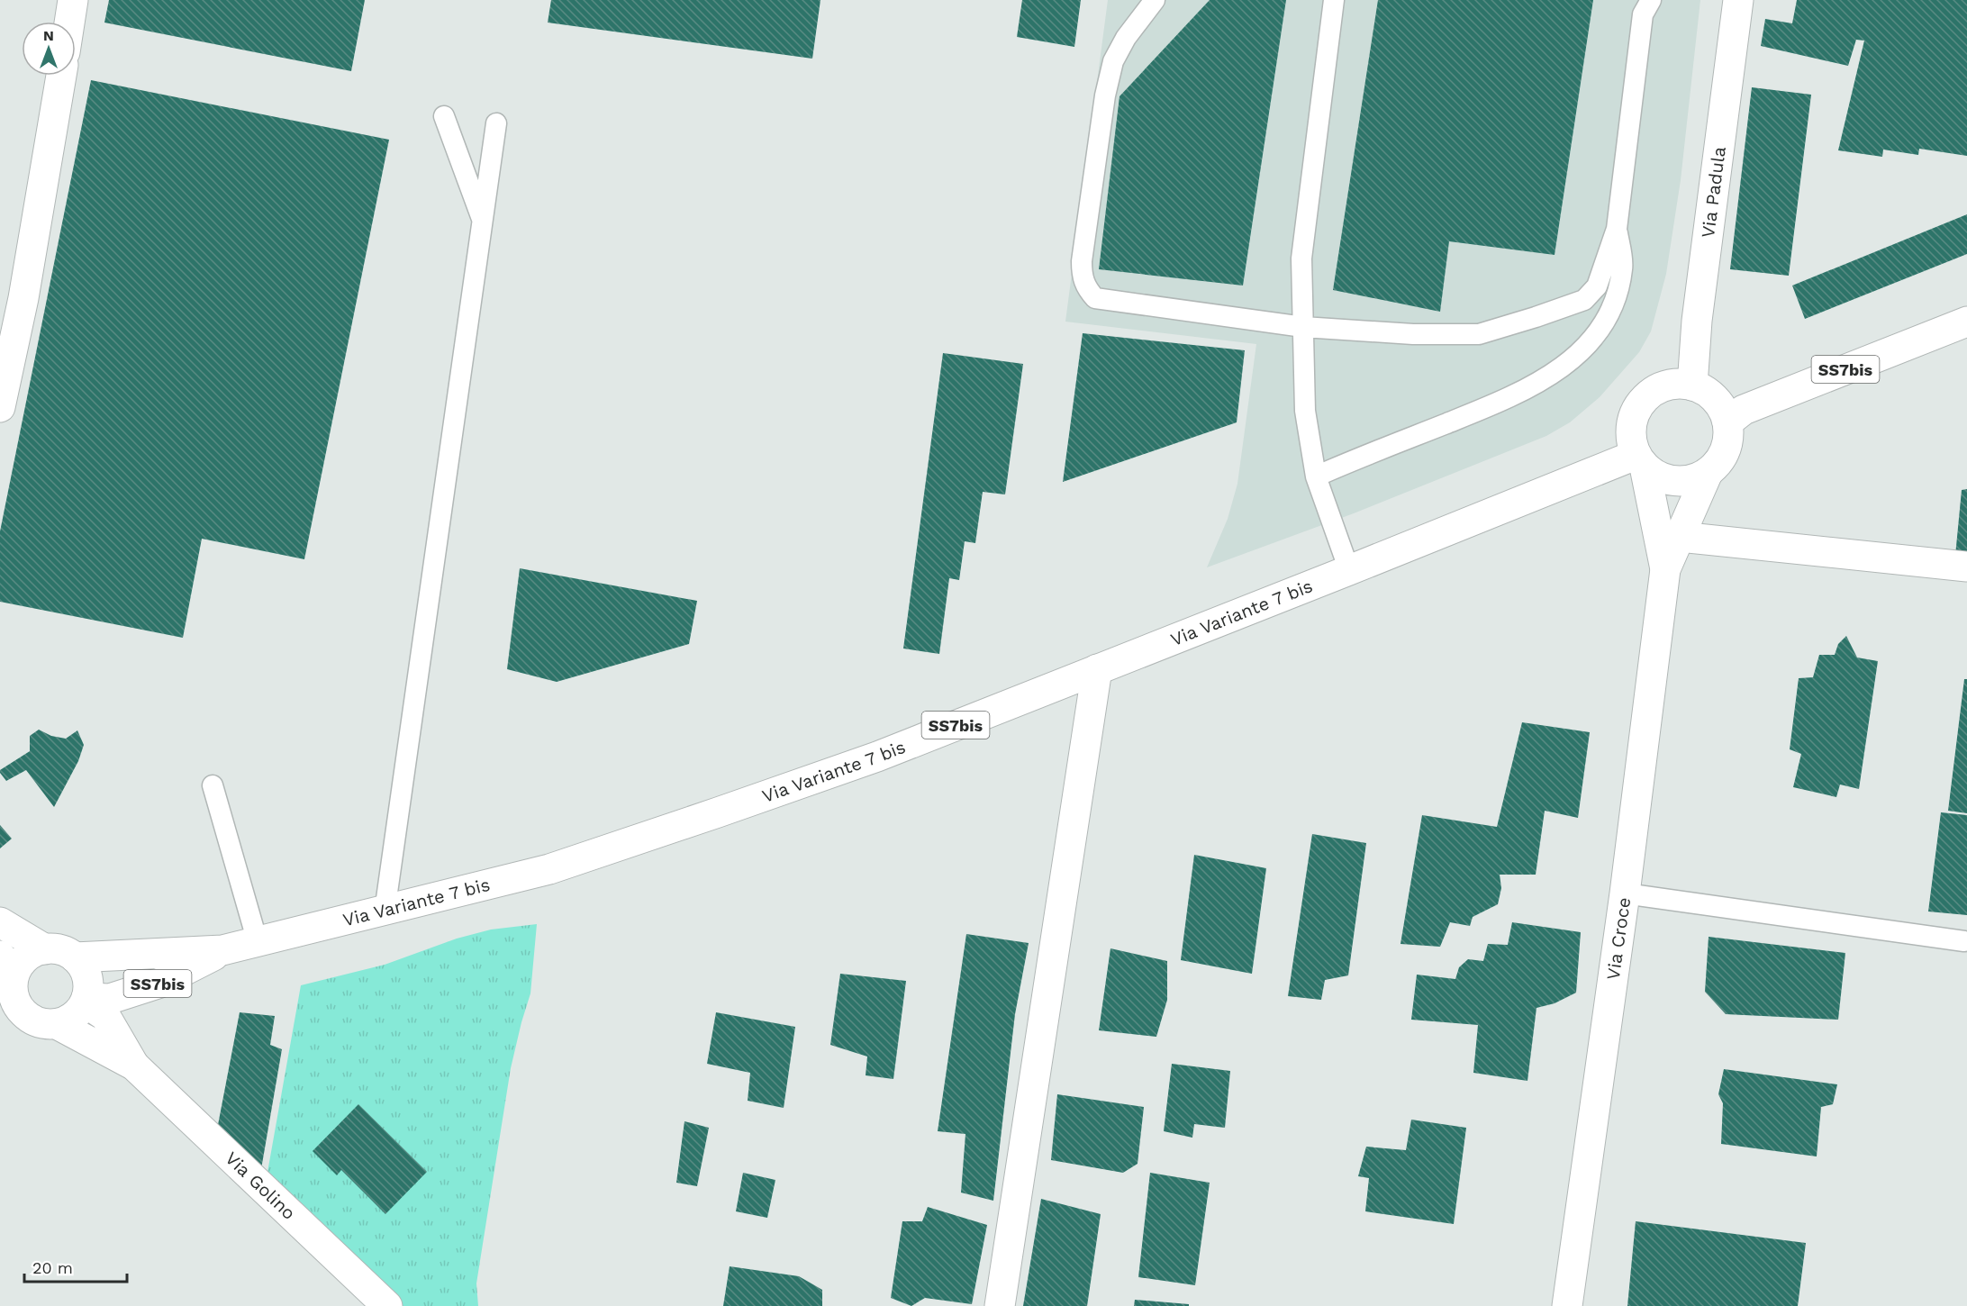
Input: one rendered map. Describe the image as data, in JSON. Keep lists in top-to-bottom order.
{
  "streets": {
    "main road": [
      "Via Padula",
      "SS7bis",
      "Via Variante 7 bis",
      "Via Croce",
      "Via Golino"
    ]
  },
  "crossings": [
    ["Via Padula", "SS7bis"],
    ["Via Padula", "Via Variante 7 bis"],
    ["Via Padula", "Via Croce"],
    ["SS7bis", "Via Variante 7 bis"],
    ["SS7bis", "Via Croce"],
    ["Via Variante 7 bis", "Via Croce"],
    ["Via Variante 7 bis", "Via Golino"]
  ],
  "scale_bar": "20 m",
  "north": "top"
}
